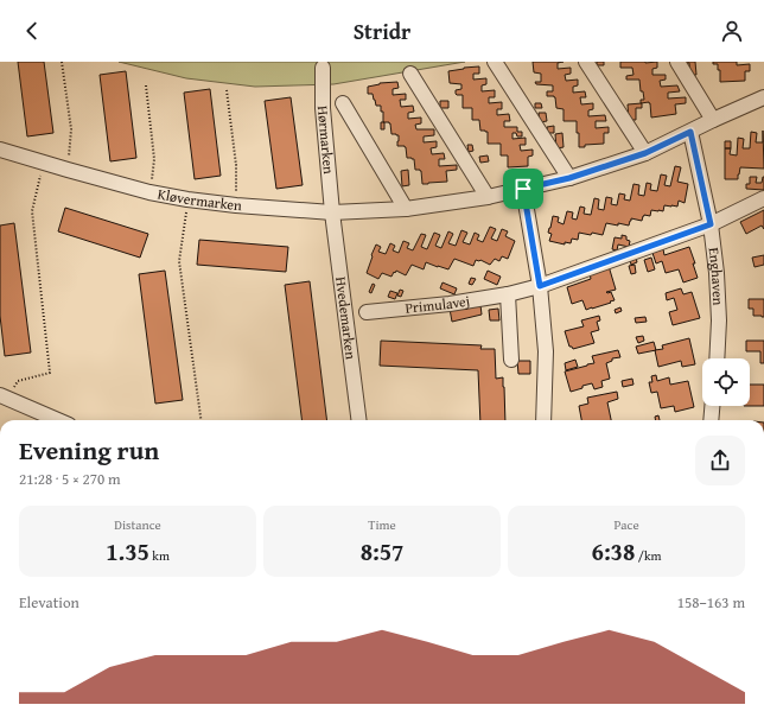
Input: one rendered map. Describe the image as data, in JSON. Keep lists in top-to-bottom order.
{
  "streets": {
    "street": [
      "Hørmarken",
      "Kløvermarken",
      "Enghaven",
      "Primulavej",
      "Hvedemarken"
    ]
  },
  "crossings": [
    ["Hørmarken", "Kløvermarken"],
    ["Hørmarken", "Hvedemarken"],
    ["Kløvermarken", "Enghaven"],
    ["Kløvermarken", "Hvedemarken"],
    ["Enghaven", "Primulavej"]
  ],
  "page": {
    "header": "Stridr",
    "heading": ["Evening run", "21:28 · 5 × 270 m"],
    "stats": [
      ["Distance", "1.35 km"],
      ["Time", "8:57"],
      ["Pace", "6:38 /km"]
    ],
    "chart": ["Elevation", "158–163 m"]
  }
}
